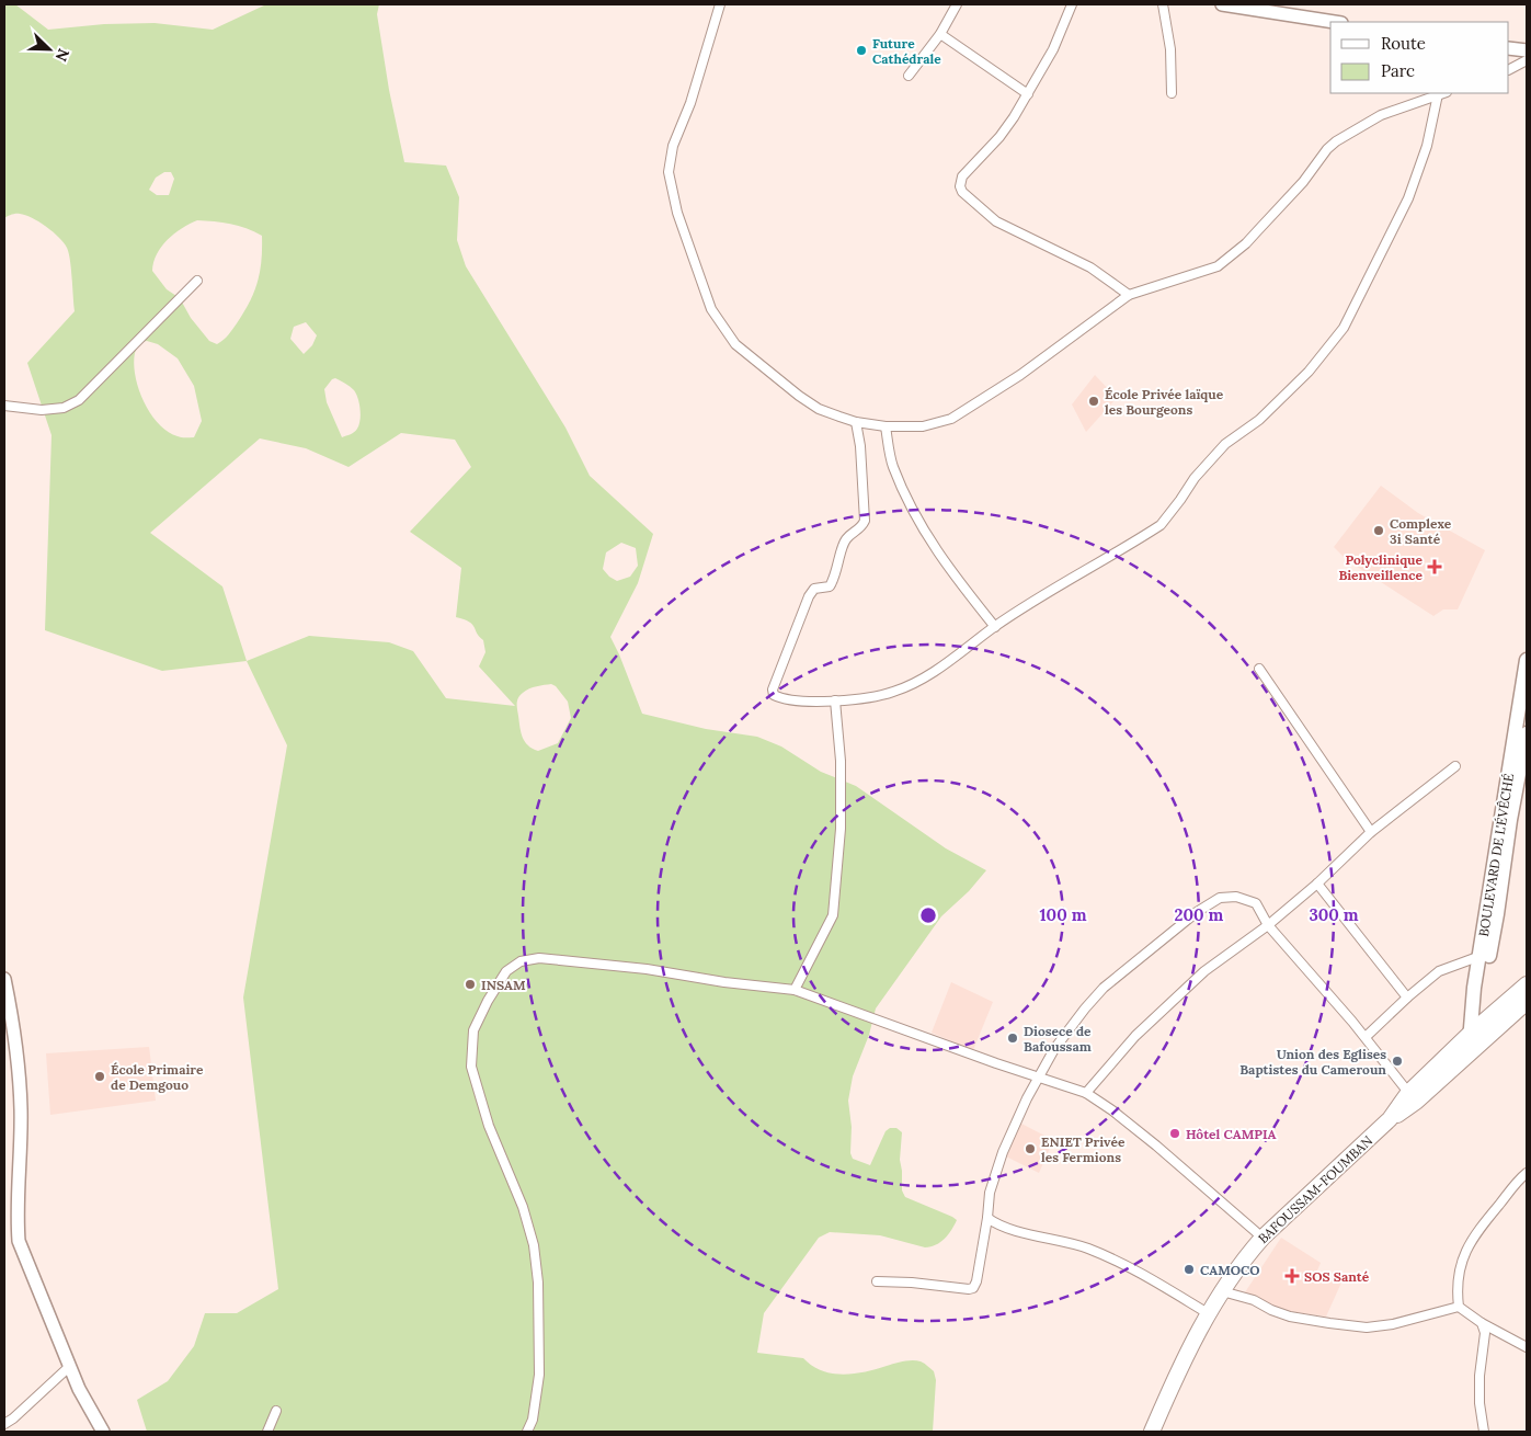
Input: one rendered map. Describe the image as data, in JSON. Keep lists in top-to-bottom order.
{
  "streets": {
    "highway": ["BAFOUSSAM-FOUMBAN"],
    "main road": ["BOULEVARD DE L'ÉVÊCHÉ"]
  },
  "crossings": [
    ["BOULEVARD DE L'ÉVÊCHÉ", "BAFOUSSAM-FOUMBAN"]
  ],
  "places": {
    "other": [
      "Future Cathédrale",
      "École Privée laïque les Bourgeons",
      "Complexe 3i Santé",
      "INSAM",
      "Diosece de Bafoussam",
      "Union des Eglises Baptistes du Cameroun",
      "École Primaire de Demgouo",
      "Hôtel CAMPIA",
      "ENIET Privée les Fermions",
      "CAMOCO"
    ],
    "health": ["Polyclinique Bienveillence", "SOS Santé"]
  },
  "legend": ["Route", "Parc"],
  "north": "bottom right",
  "rings": ["100 m", "200 m", "300 m"]
}
